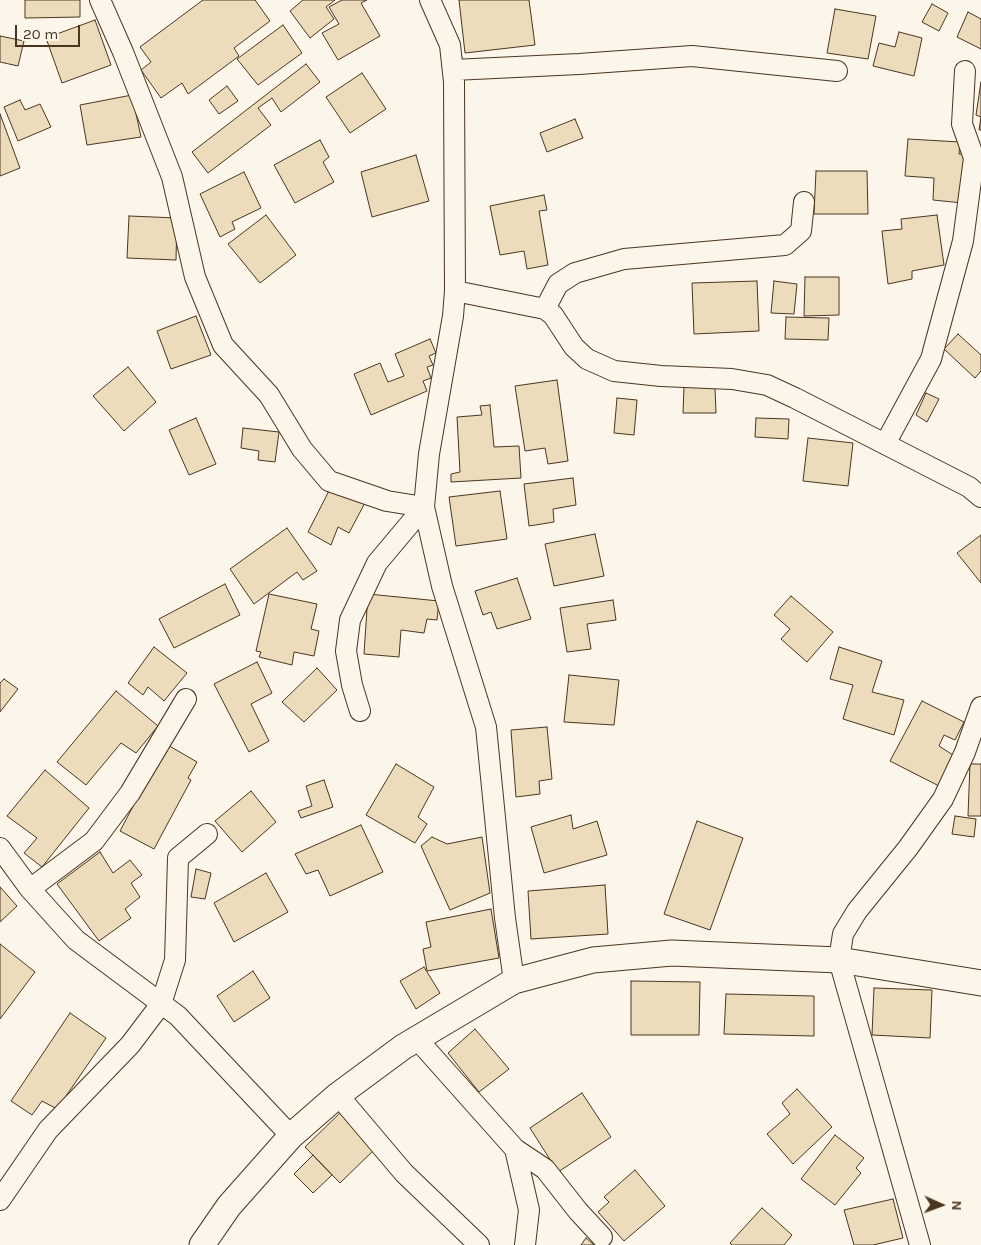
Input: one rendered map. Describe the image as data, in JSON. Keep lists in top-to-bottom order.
{
  "scale_bar": "20 m",
  "north": "right"
}
